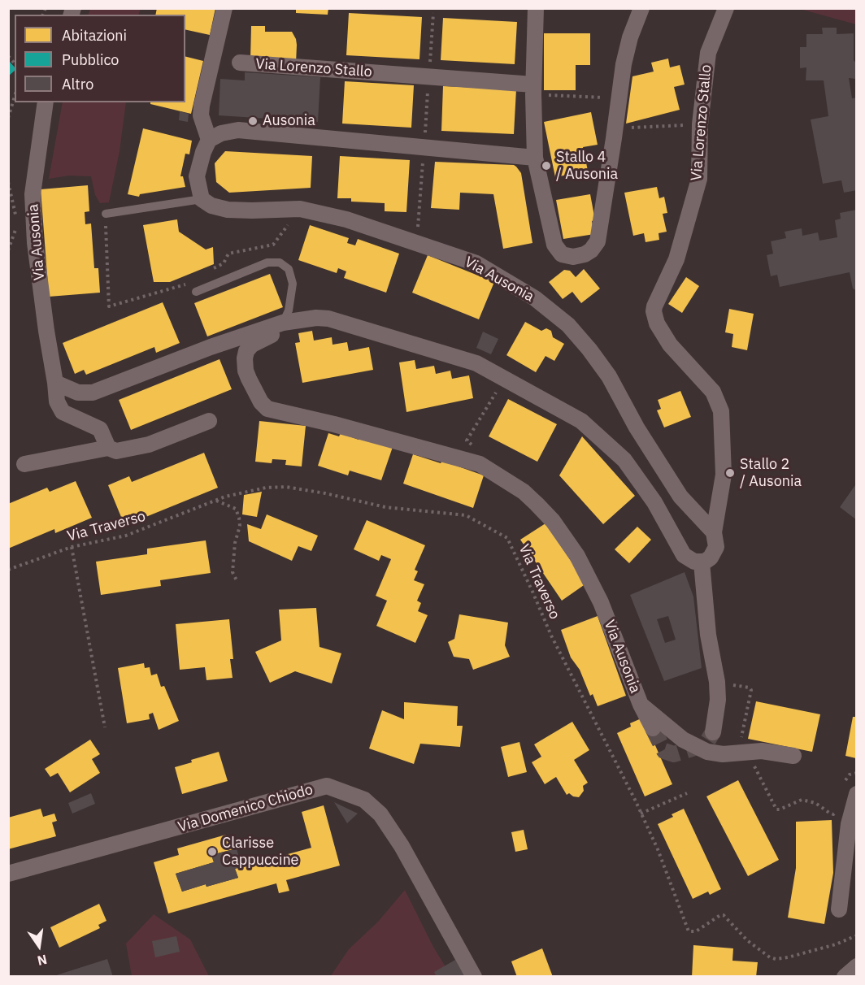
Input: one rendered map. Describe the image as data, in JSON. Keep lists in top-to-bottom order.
{
  "streets": {
    "street": ["Via Lorenzo Stallo", "Via Ausonia", "Via Domenico Chiodo"],
    "path": ["Via Traverso"]
  },
  "crossings": [
    ["Via Lorenzo Stallo", "Via Ausonia"]
  ],
  "places": [
    "Ausonia",
    "Stallo 4 / Ausonia",
    "Stallo 2 / Ausonia",
    "Clarisse Cappuccine"
  ],
  "legend": ["Abitazioni", "Pubblico", "Altro"],
  "north": "bottom"
}
